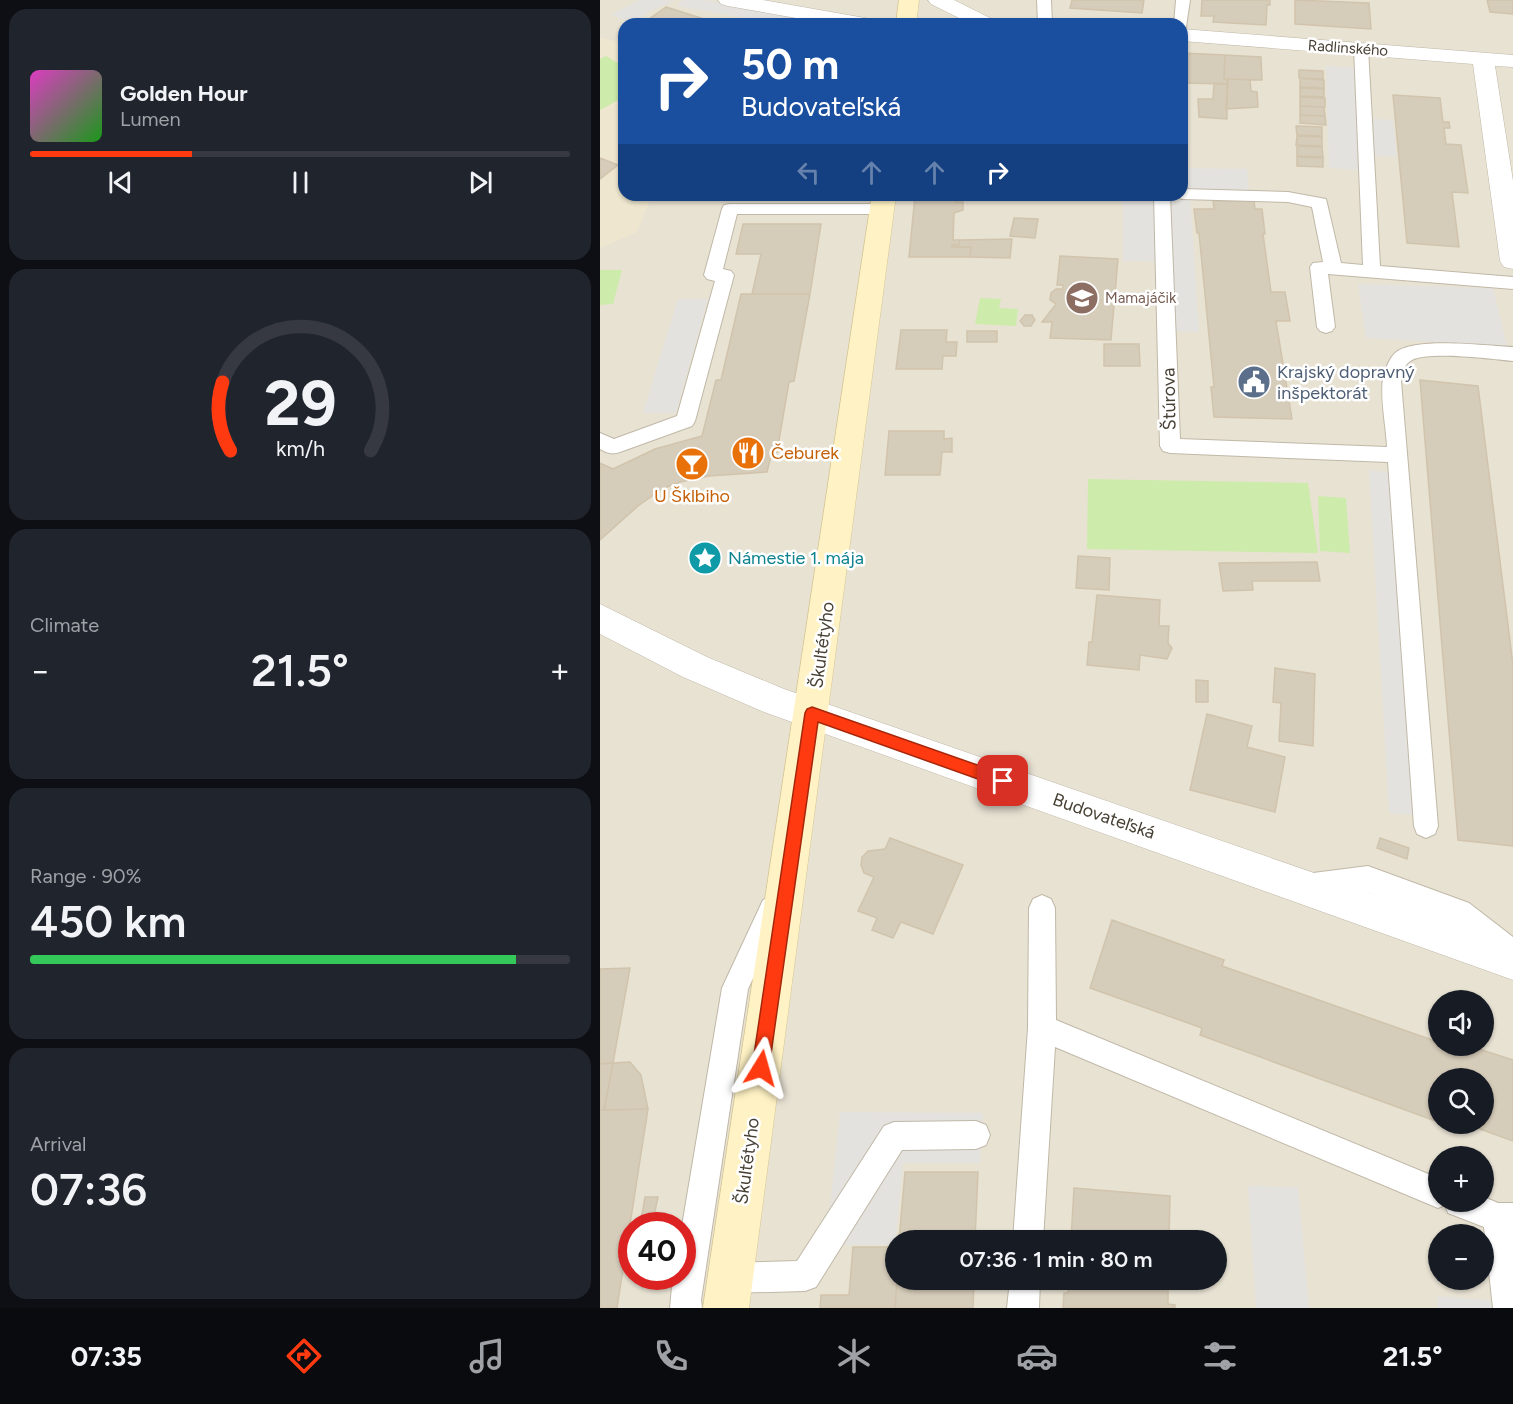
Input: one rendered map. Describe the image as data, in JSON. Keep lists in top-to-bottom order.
{
  "streets": {
    "street": ["Radlinského", "Škultétyho", "Budovateľská"],
    "lane": ["Štúrova"]
  },
  "crossings": [
    ["Škultétyho", "Budovateľská"]
  ],
  "places": {
    "school or university": ["Mamajáčik"],
    "public building": ["Krajský dopravný inšpektorát"],
    "restaurant": ["Čeburek"],
    "bar": ["U Šklbiho"],
    "place": ["Námestie 1. mája"]
  },
  "page": {
    "turn": ["50 m", "Budovateľská"],
    "song": ["Golden Hour", "Lumen"],
    "tile": [
      "Climate",
      ["Range · 90%", "450 km"],
      ["Arrival", "07:36"]
    ],
    "heat": ["−", "21.5°", "+"],
    "map_buttons": ["+", "−"],
    "limit": "40",
    "trip": "07:36 · 1 min · 80 m",
    "tabs": ["07:35", "21.5°"],
    "gauge": ["29", "km/h"]
  }
}
